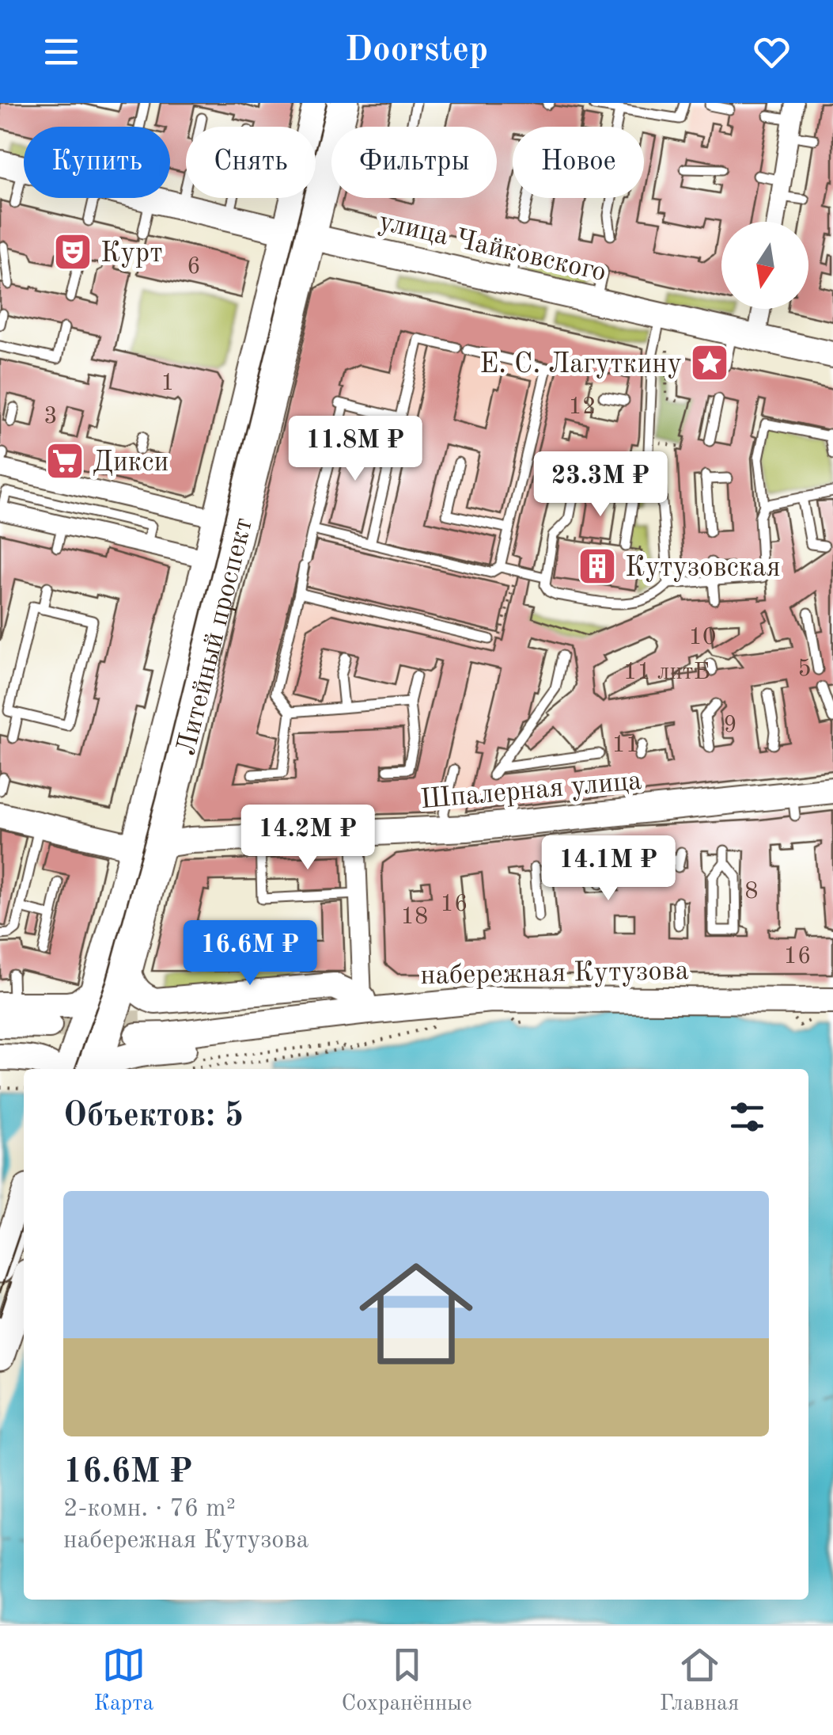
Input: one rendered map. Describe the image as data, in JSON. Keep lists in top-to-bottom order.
{
  "streets": {
    "main road": [
      "улица Чайковского",
      "Литейный проспект",
      "Шпалерная улица",
      "набережная Кутузова"
    ]
  },
  "crossings": [
    ["улица Чайковского", "Литейный проспект"],
    ["Литейный проспект", "Шпалерная улица"]
  ],
  "places": {
    "theatre": ["Курт"],
    "place": ["Е. С. Лагуткину"],
    "supermarket": ["Дикси"],
    "building": ["Кутузовская"]
  },
  "house_numbers": [
    "6",
    "1",
    "12",
    "3",
    "10",
    "5",
    "11 литБ",
    "9",
    "11",
    "8",
    "16",
    "18",
    "16"
  ],
  "north": "bottom",
  "page": {
    "header": "Doorstep",
    "chip": [
      "Купить",
      "Снять",
      "Фильтры",
      "Новое"
    ],
    "price": [
      "11.8M ₽",
      "23.3M ₽",
      "14.2M ₽",
      "14.1M ₽",
      "16.6M ₽"
    ],
    "heading": "Объектов: 5",
    "list": [
      {
        "name": "16.6M ₽",
        "note": "2-комн. · 76 m² · набережная Кутузова"
      }
    ],
    "tabs": ["Карта", "Сохранённые", "Главная"]
  }
}
